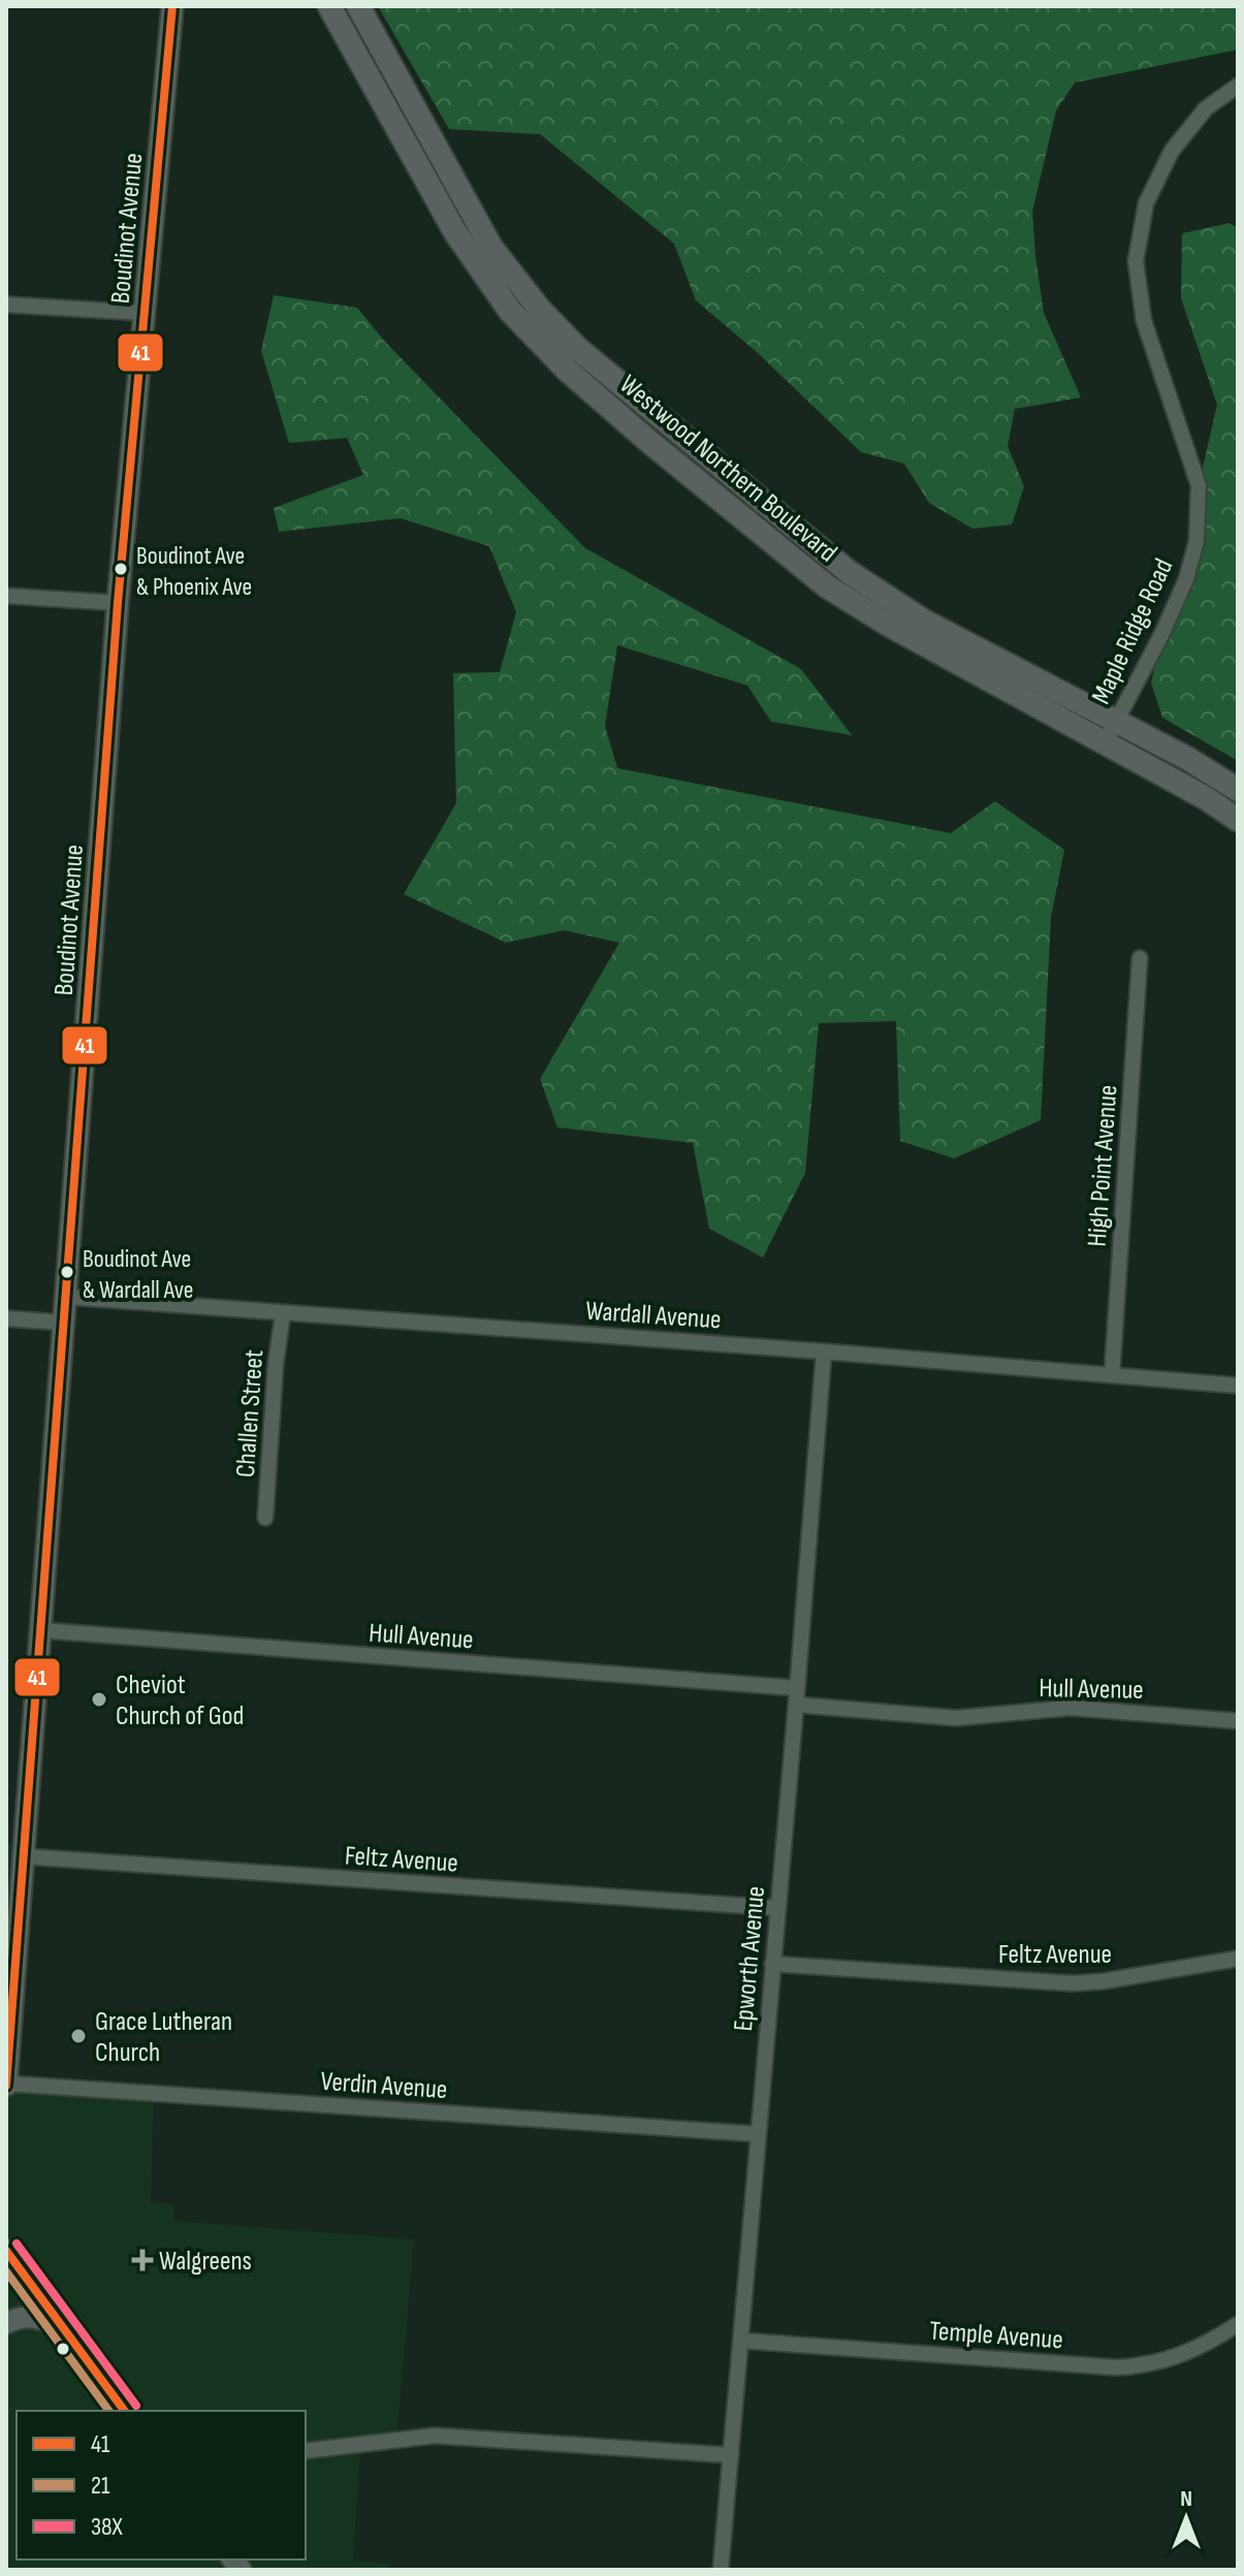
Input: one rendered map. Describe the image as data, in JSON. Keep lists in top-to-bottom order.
{
  "streets": {
    "main road": ["Westwood Northern Boulevard"],
    "street": [
      "Boudinot Avenue",
      "Maple Ridge Road",
      "High Point Avenue",
      "Wardall Avenue",
      "Challen Street",
      "Hull Avenue",
      "Feltz Avenue",
      "Epworth Avenue",
      "Verdin Avenue",
      "Temple Avenue"
    ]
  },
  "crossings": [
    ["Boudinot Avenue", "Wardall Avenue"],
    ["Boudinot Avenue", "Hull Avenue"],
    ["Boudinot Avenue", "Feltz Avenue"],
    ["Boudinot Avenue", "Verdin Avenue"],
    ["Westwood Northern Boulevard", "Maple Ridge Road"],
    ["High Point Avenue", "Wardall Avenue"],
    ["Wardall Avenue", "Challen Street"],
    ["Wardall Avenue", "Epworth Avenue"],
    ["Hull Avenue", "Epworth Avenue"],
    ["Feltz Avenue", "Epworth Avenue"],
    ["Epworth Avenue", "Verdin Avenue"],
    ["Epworth Avenue", "Temple Avenue"]
  ],
  "places": {
    "other": [
      "Boudinot Ave & Phoenix Ave",
      "Boudinot Ave & Wardall Ave",
      "Cheviot Church of God",
      "Grace Lutheran Church"
    ],
    "health": ["Walgreens"]
  },
  "lines": ["transit line 41", "transit line 38X", "transit line 21"],
  "legend": ["41", "21", "38X"],
  "north": "top"
}
